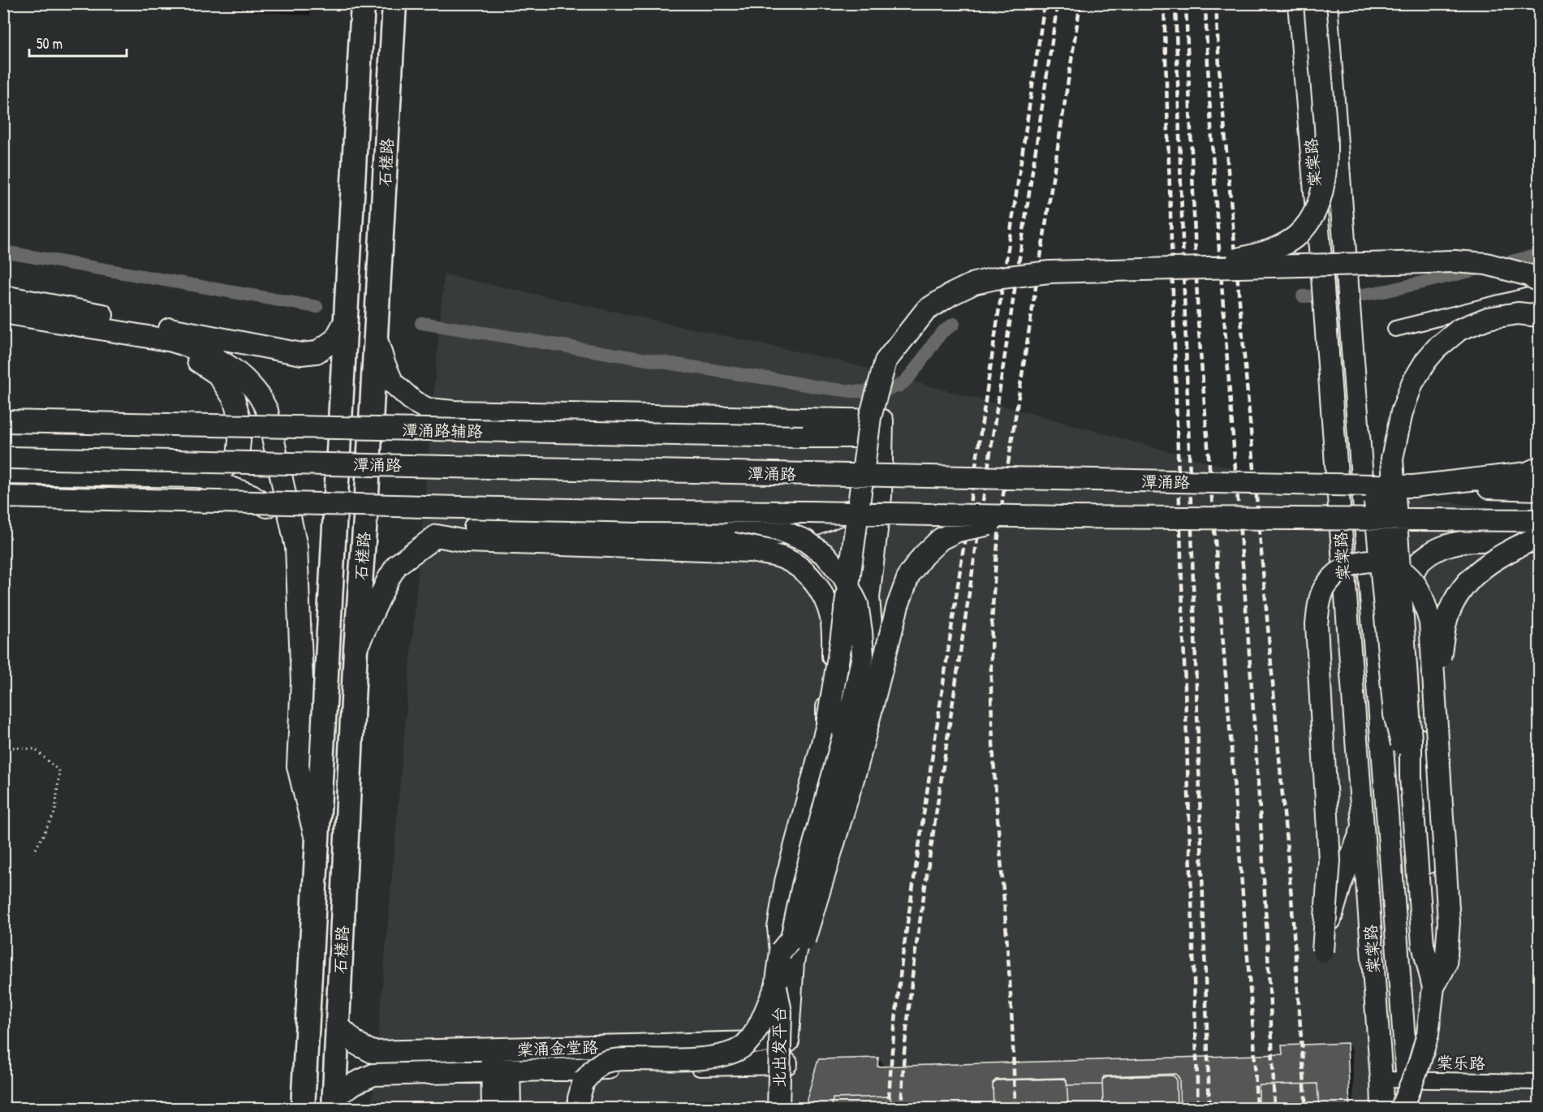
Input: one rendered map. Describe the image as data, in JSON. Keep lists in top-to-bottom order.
{
  "streets": {
    "main road": ["石槎路"],
    "street": [
      "棠棠路",
      "潭涌路辅路",
      "潭涌路",
      "北出发平台",
      "棠涌金堂路",
      "棠乐路"
    ]
  },
  "crossings": [
    ["石槎路", "棠涌金堂路"],
    ["棠棠路", "棠乐路"]
  ],
  "scale_bar": "50 m"
}
